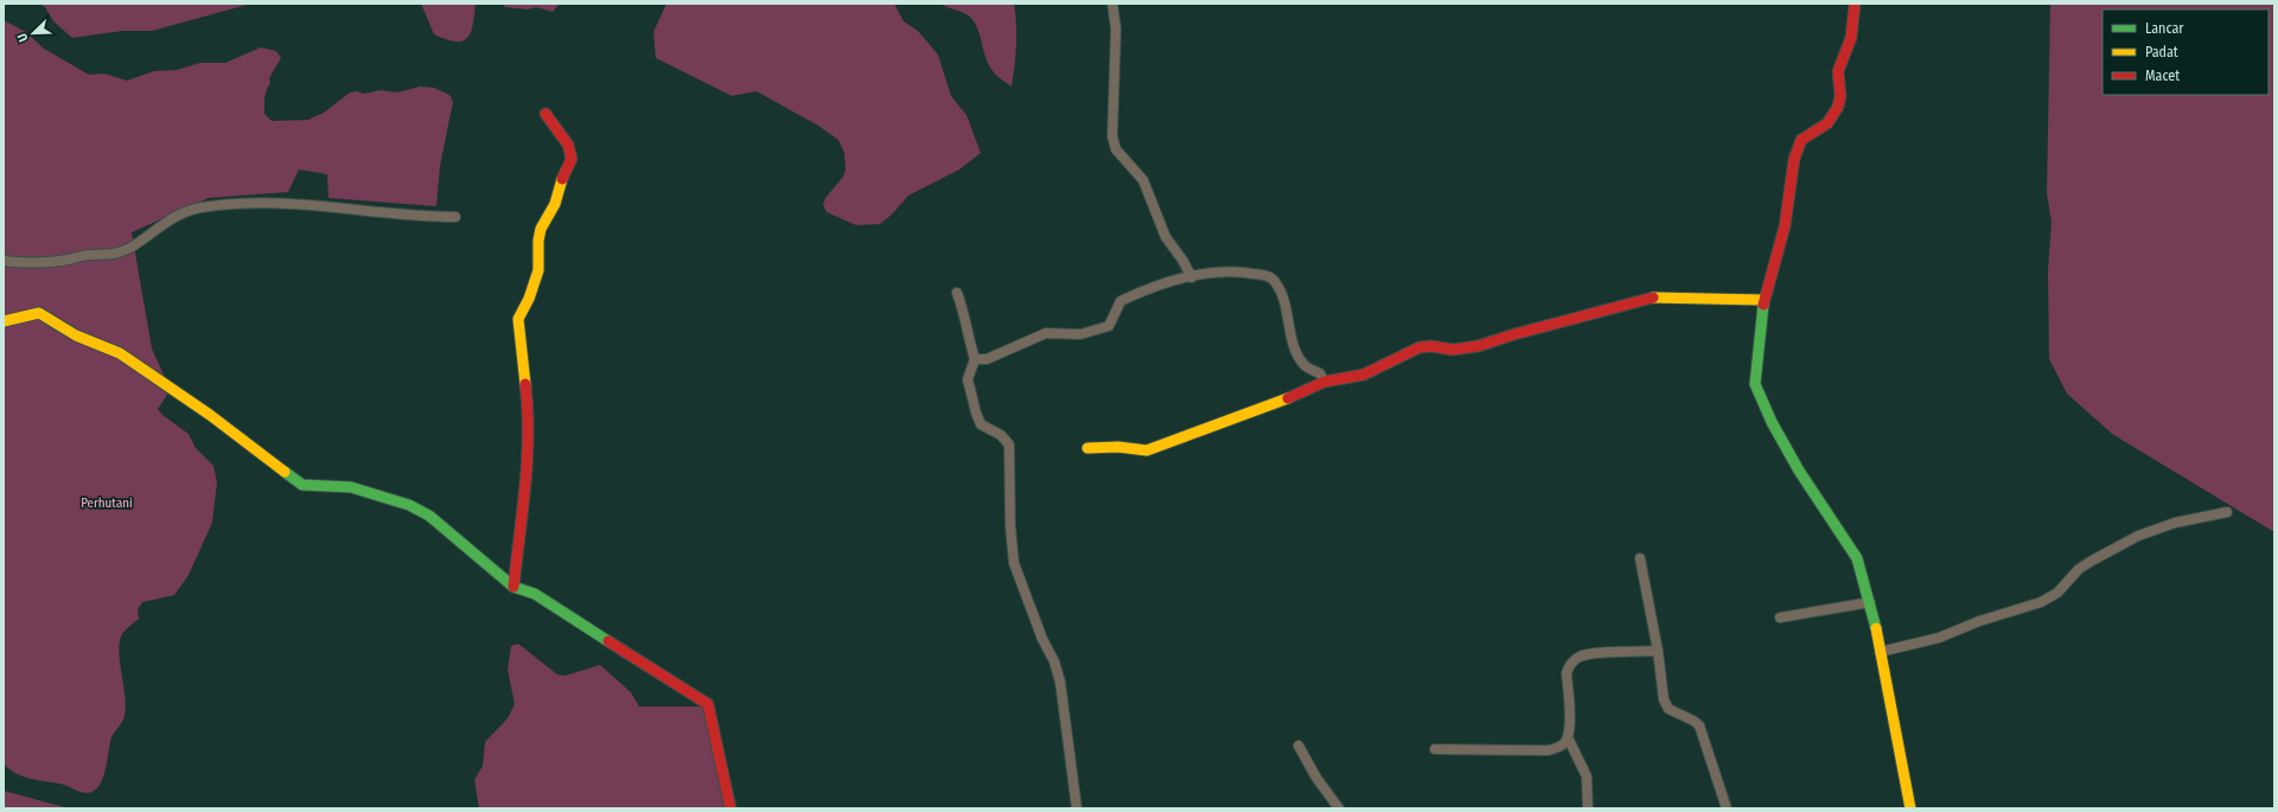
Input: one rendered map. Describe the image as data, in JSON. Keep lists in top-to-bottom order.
{
  "parks": ["Perhutani"],
  "legend": ["Lancar", "Padat", "Macet"],
  "north": "bottom left"
}
